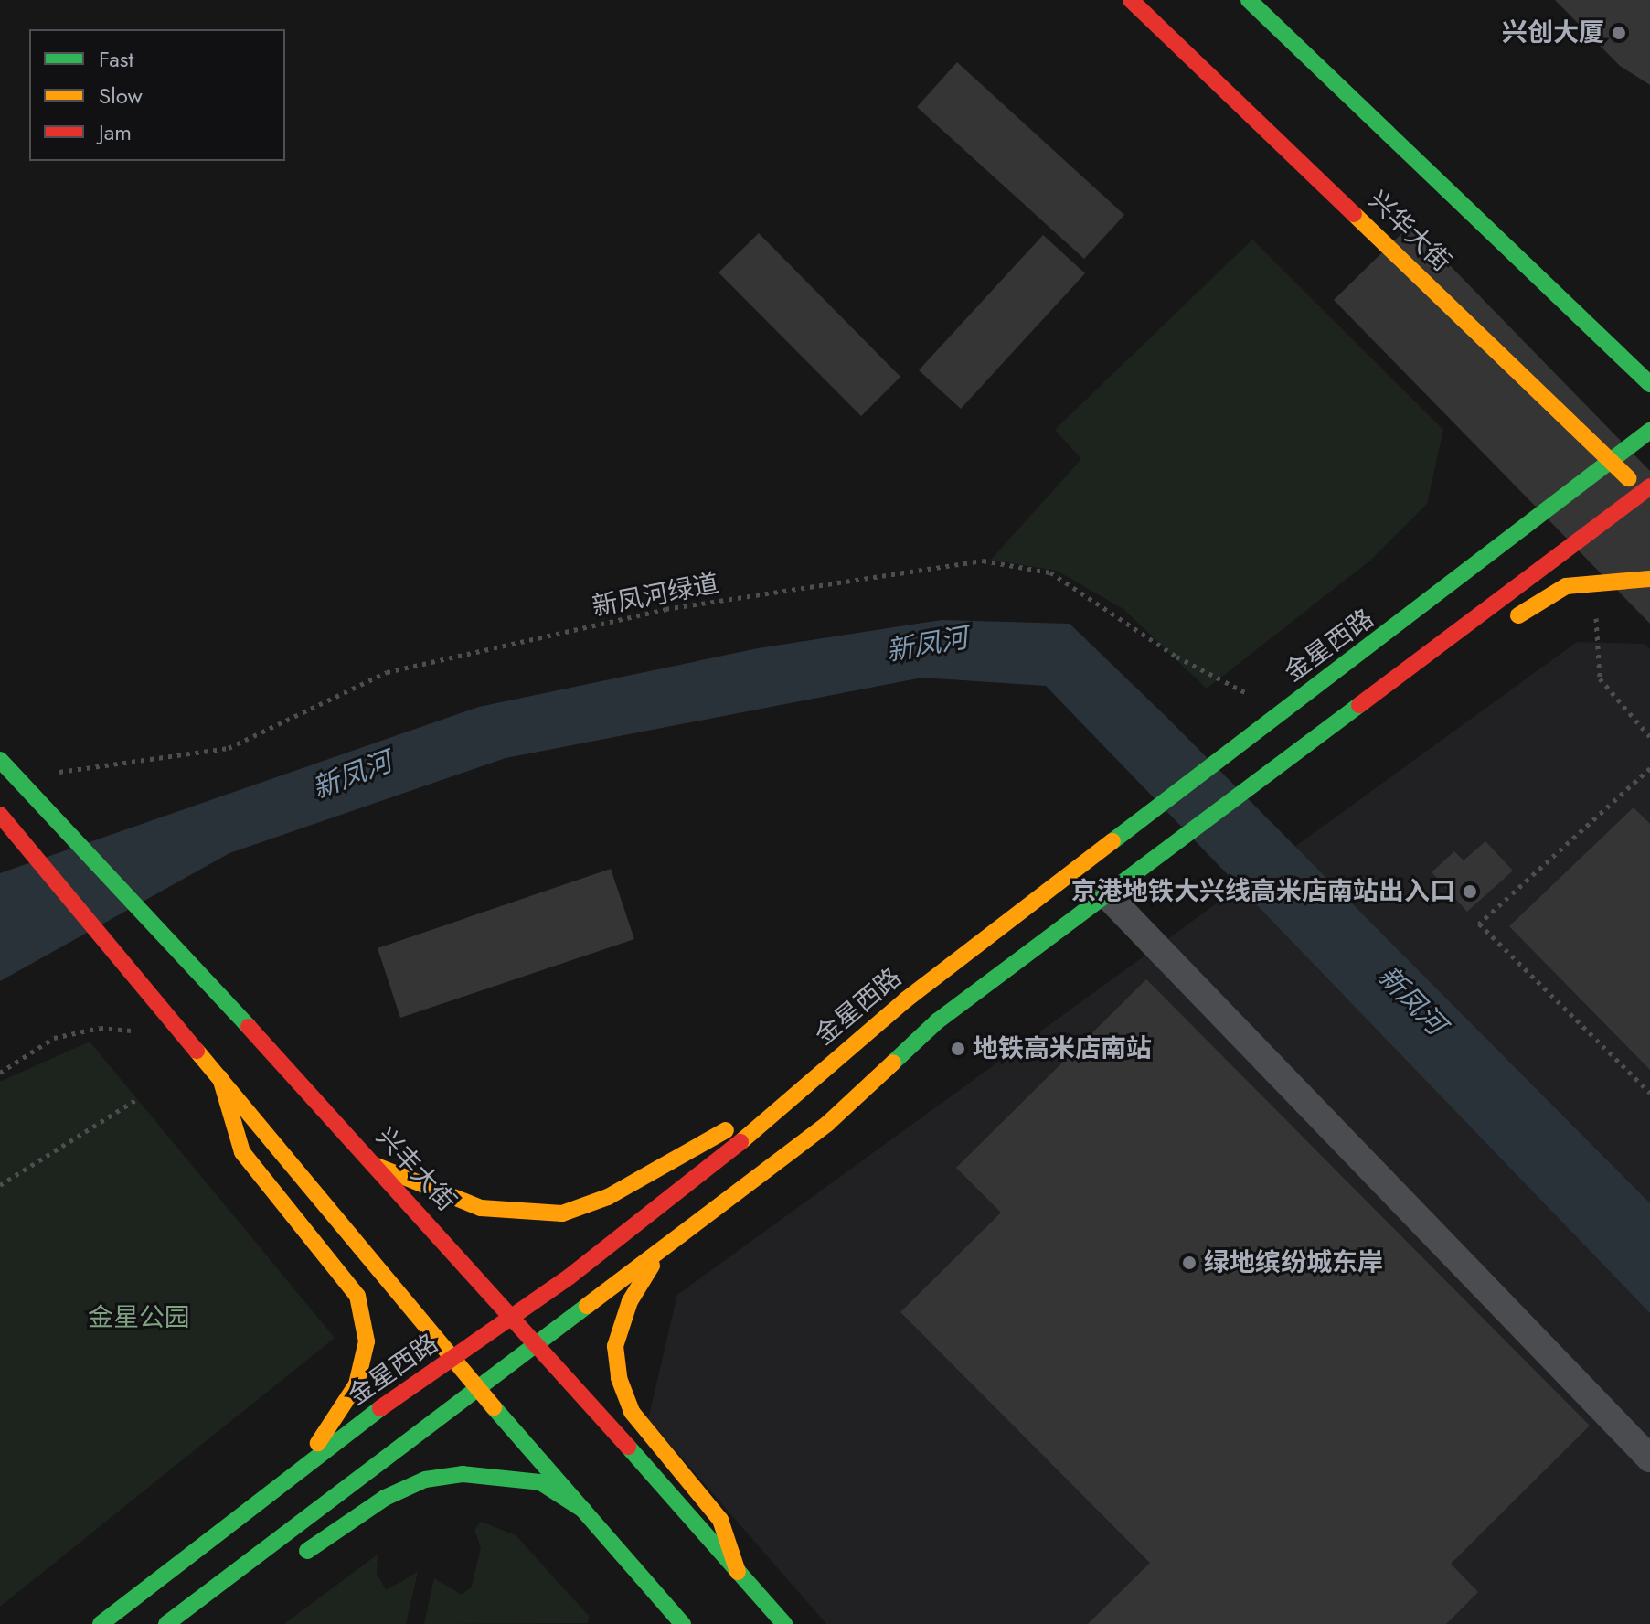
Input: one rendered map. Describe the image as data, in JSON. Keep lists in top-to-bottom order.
{
  "streets": {
    "main road": ["兴华大街", "金星西路", "兴丰大街"],
    "path": ["新凤河绿道"]
  },
  "crossings": [
    ["兴华大街", "金星西路"],
    ["新凤河绿道", "金星西路"],
    ["新凤河绿道", "兴丰大街"],
    ["金星西路", "兴丰大街"]
  ],
  "water": ["新凤河"],
  "parks": ["金星公园"],
  "places": [
    "兴创大厦",
    "京港地铁大兴线高米店南站出入口",
    "地铁高米店南站",
    "绿地缤纷城东岸"
  ],
  "legend": ["Fast", "Slow", "Jam"]
}
